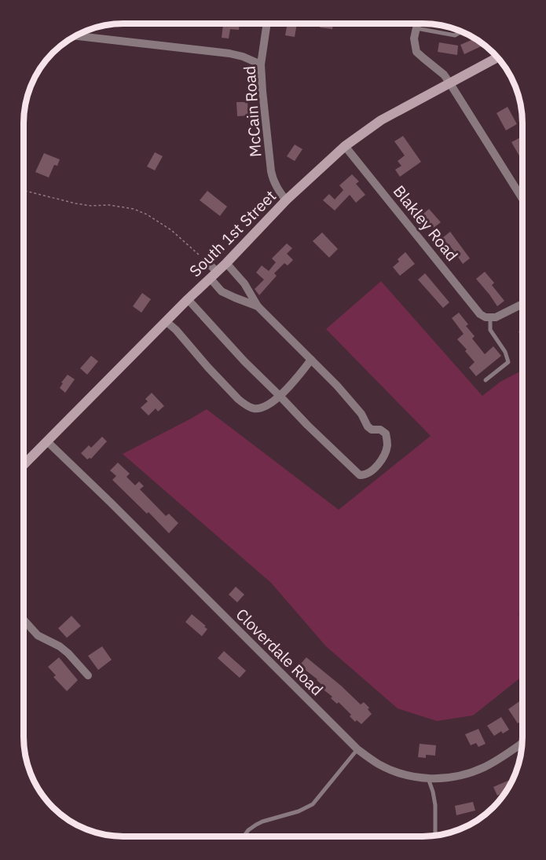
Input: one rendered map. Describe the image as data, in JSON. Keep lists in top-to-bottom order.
{
  "streets": {
    "main road": ["South 1st Street"],
    "street": ["McCain Road", "Blakley Road", "Cloverdale Road"]
  },
  "crossings": [
    ["McCain Road", "South 1st Street"],
    ["Blakley Road", "South 1st Street"],
    ["South 1st Street", "Cloverdale Road"]
  ]
}
